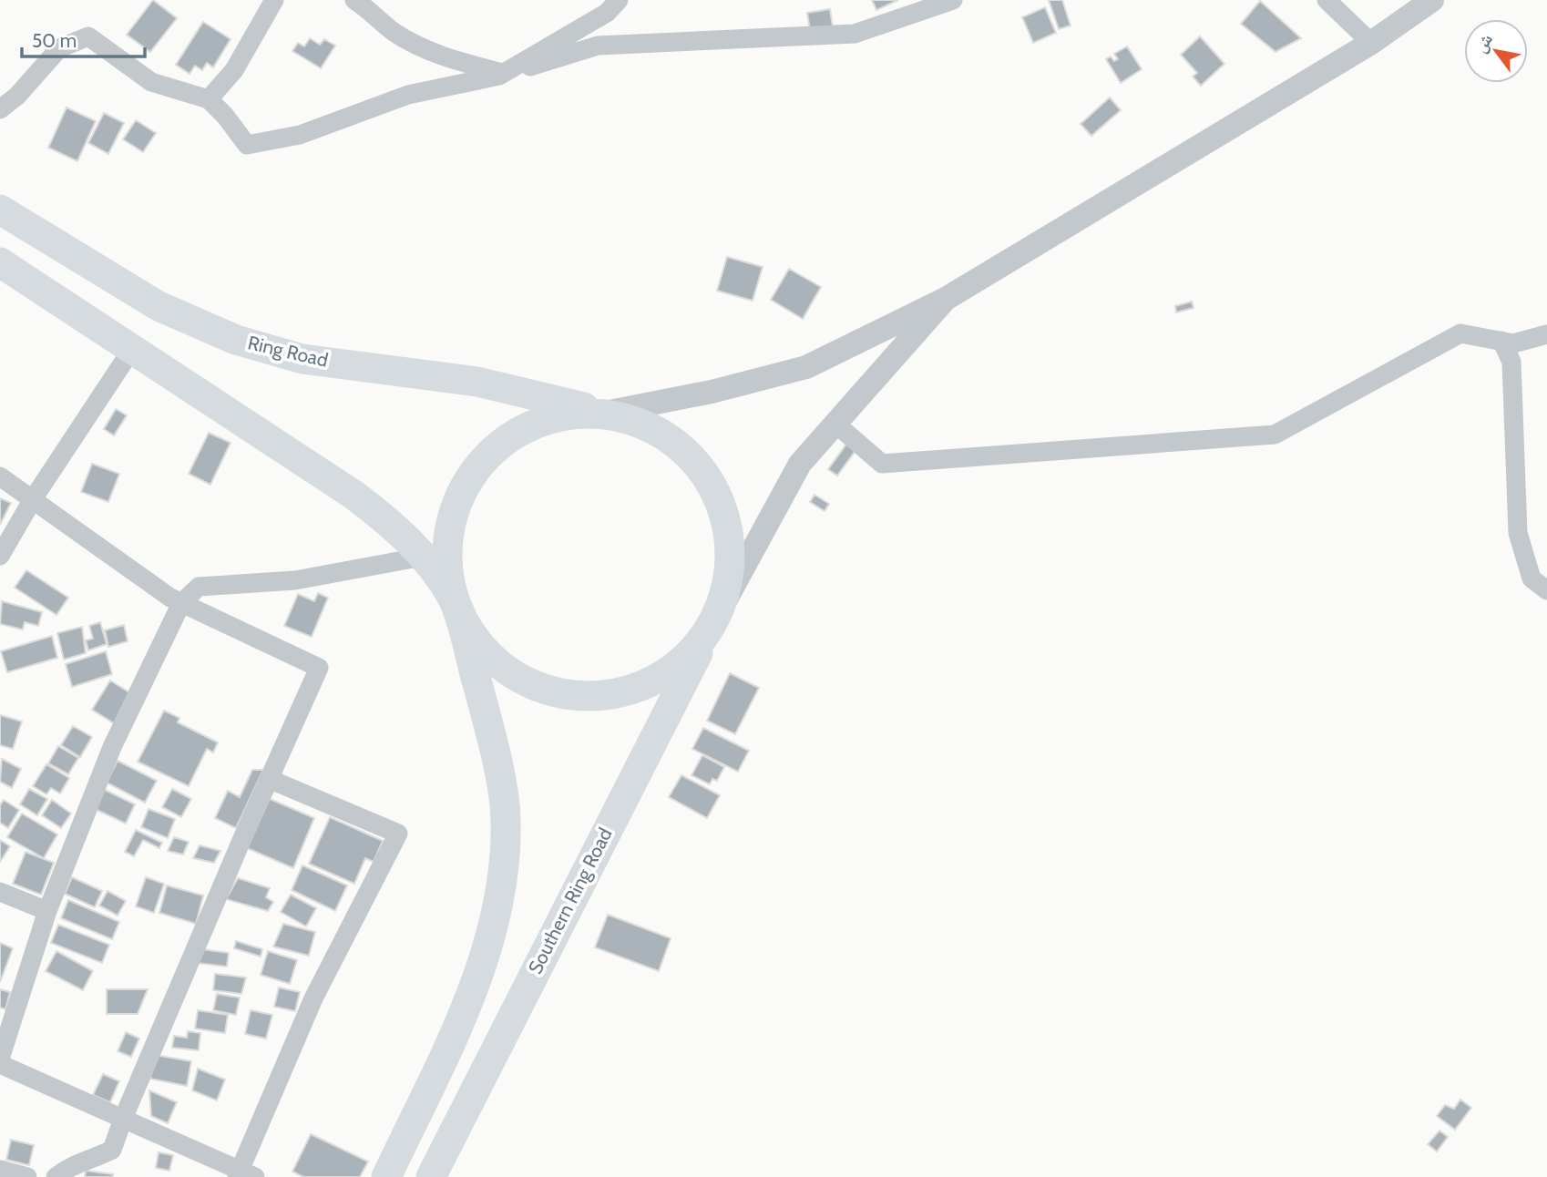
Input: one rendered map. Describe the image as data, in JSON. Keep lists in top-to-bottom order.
{
  "streets": {
    "main road": ["Ring Road", "Southern Ring Road"]
  },
  "crossings": [
    ["Ring Road", "Southern Ring Road"]
  ],
  "scale_bar": "50 m",
  "north": "top left"
}
